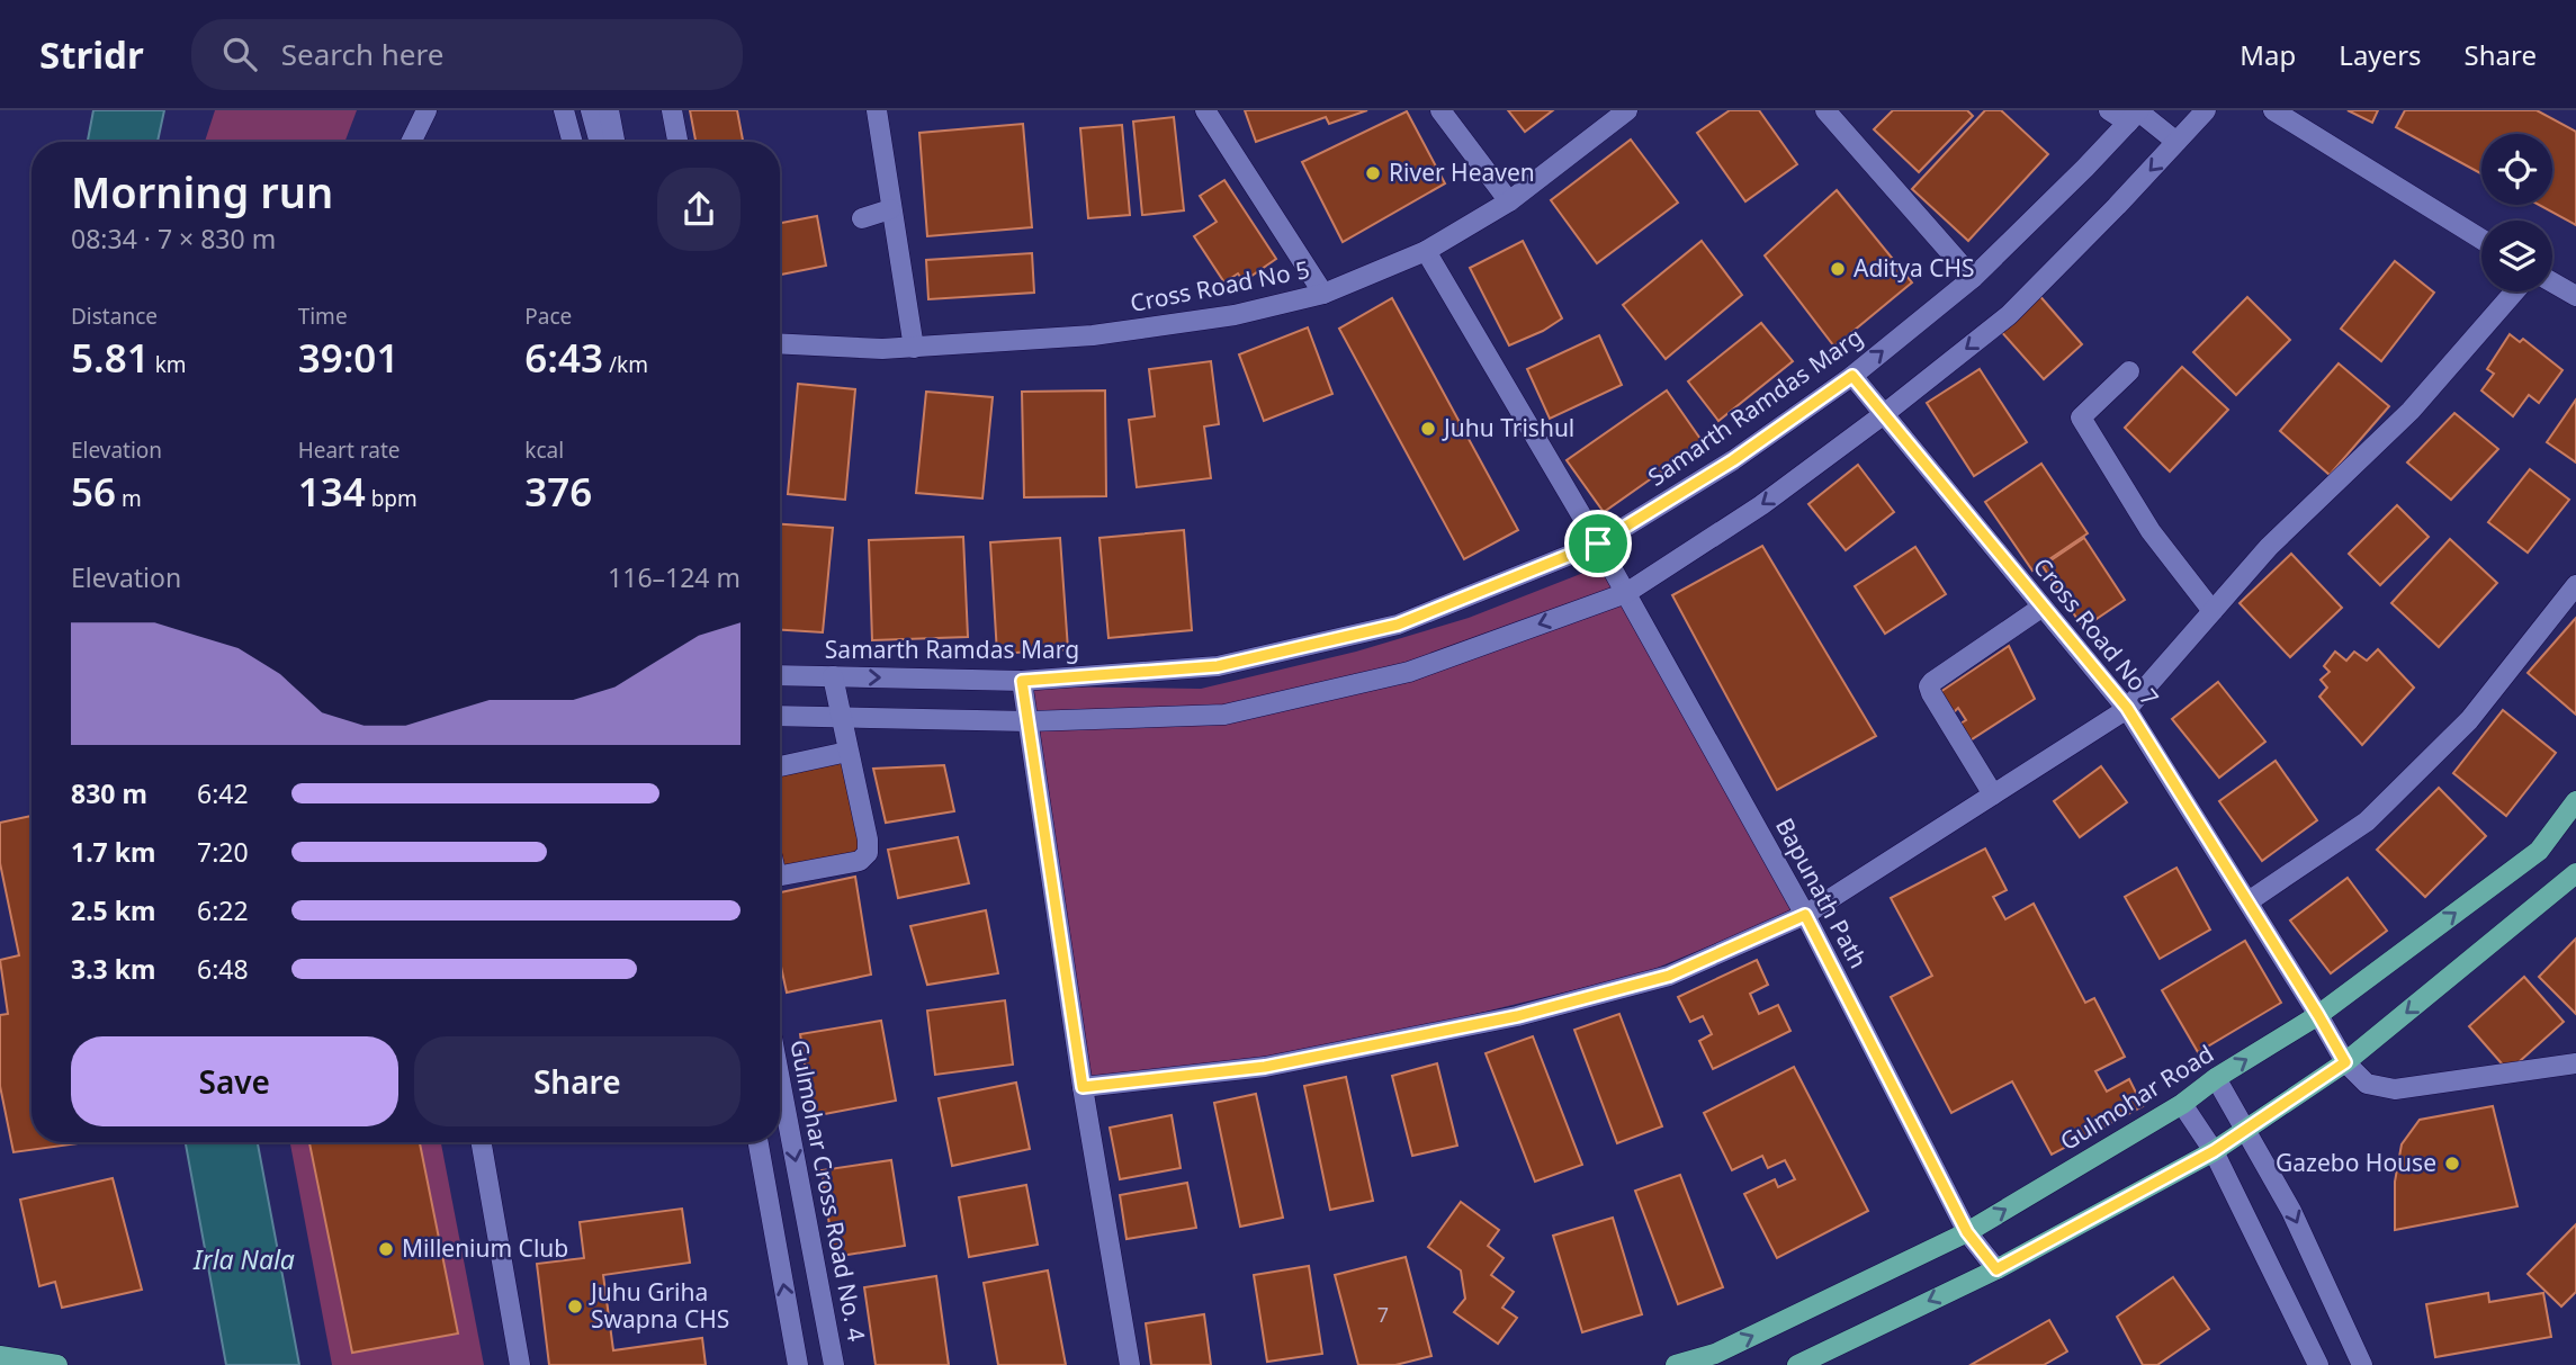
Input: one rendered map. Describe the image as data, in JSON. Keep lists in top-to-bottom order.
{
  "streets": {
    "main road": ["Gulmohar Road"],
    "street": [
      "Cross Road No 5",
      "Samarth Ramdas Marg",
      "Cross Road No 7",
      "Bapunath Path",
      "Gulmohar Cross Road No. 4"
    ]
  },
  "crossings": [
    ["Cross Road No 5", "Bapunath Path"],
    ["Samarth Ramdas Marg", "Cross Road No 7"],
    ["Samarth Ramdas Marg", "Bapunath Path"],
    ["Cross Road No 7", "Gulmohar Road"],
    ["Bapunath Path", "Gulmohar Road"]
  ],
  "water": ["Irla Nala"],
  "places": [
    "River Heaven",
    "Aditya CHS",
    "Juhu Trishul",
    "Gazebo House",
    "Millenium Club",
    "Juhu Griha Swapna CHS"
  ],
  "house_numbers": ["7"],
  "page": {
    "header": "Stridr",
    "search": "Search here",
    "nav": ["Map", "Layers", "Share"],
    "heading": ["Morning run", "08:34 · 7 × 830 m"],
    "stats": [
      ["Distance", "5.81 km"],
      ["Time", "39:01"],
      ["Pace", "6:43 /km"],
      ["Elevation", "56 m"],
      ["Heart rate", "134 bpm"],
      ["kcal", "376"]
    ],
    "chart": ["Elevation", "116–124 m"],
    "list": [
      {
        "name": "830 m",
        "note": "6:42"
      },
      {
        "name": "1.7 km",
        "note": "7:20"
      },
      {
        "name": "2.5 km",
        "note": "6:22"
      },
      {
        "name": "3.3 km",
        "note": "6:48"
      }
    ],
    "buttons": ["Save", "Share"]
  }
}
